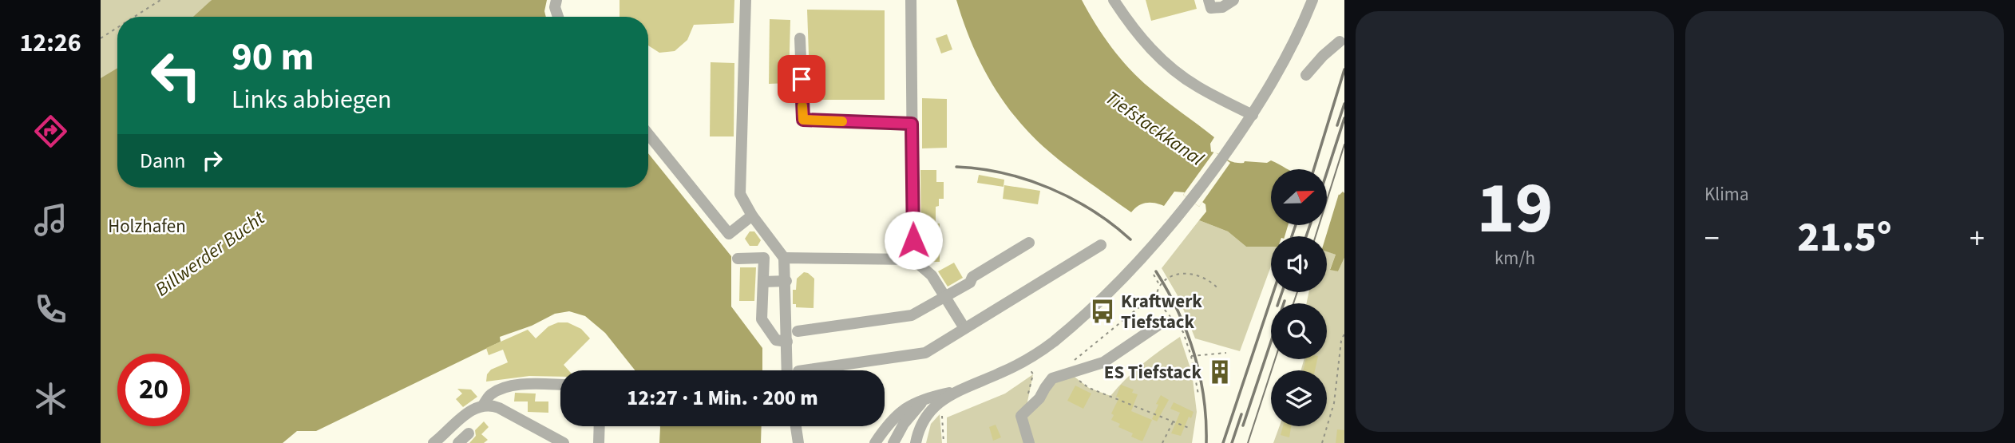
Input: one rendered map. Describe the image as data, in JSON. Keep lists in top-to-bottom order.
{
  "water": ["Tiefstackkanal", "Billwerder Bucht"],
  "parks": ["Holzhafen"],
  "places": {
    "bus stop": ["Kraftwerk Tiefstack"],
    "building": ["ES Tiefstack"]
  },
  "north": "right",
  "page": {
    "tabs": "12:26",
    "tile": [
      ["19", "km/h"],
      "Klima"
    ],
    "turn": ["90 m", "Links abbiegen"],
    "then": "Dann",
    "heat": ["−", "21.5°", "+"],
    "limit": "20",
    "trip": "12:27 · 1 Min. · 200 m"
  }
}
